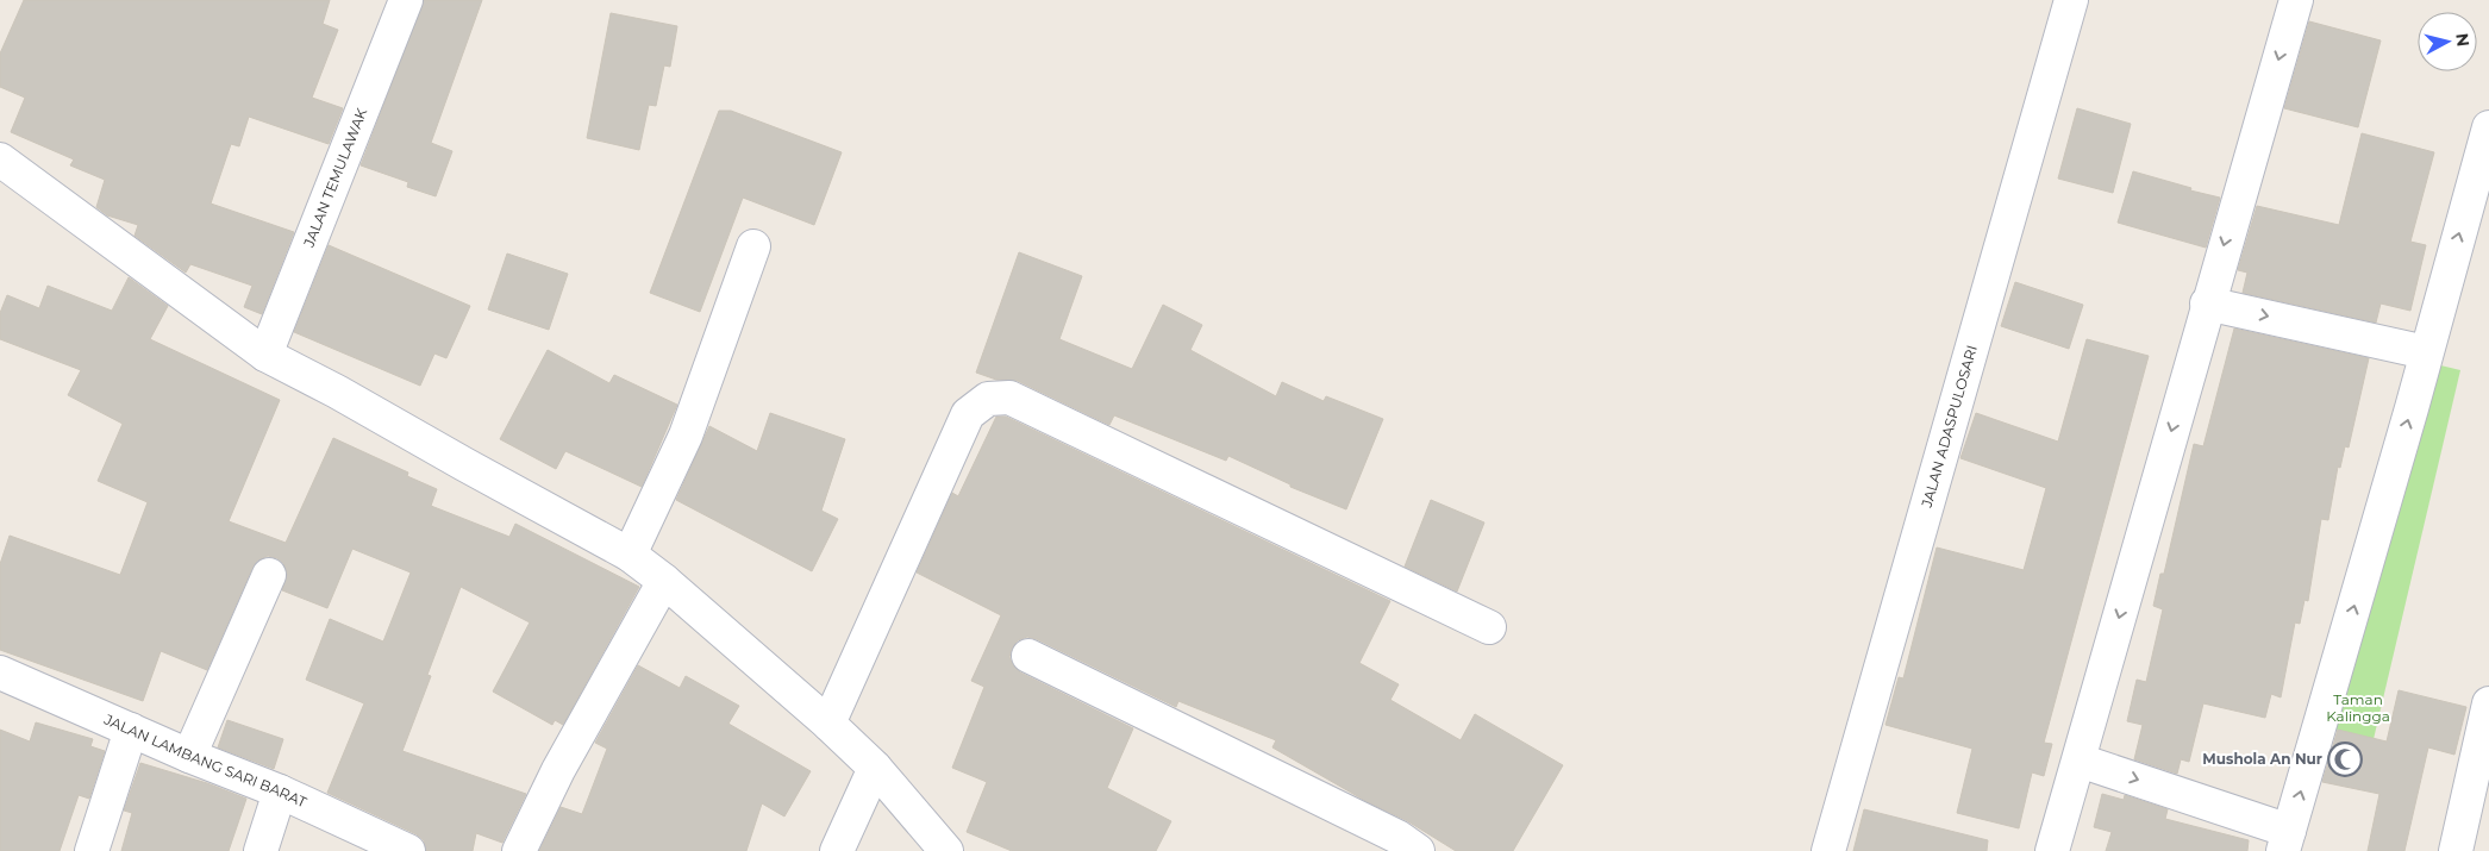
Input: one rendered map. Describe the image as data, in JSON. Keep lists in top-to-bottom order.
{
  "streets": {
    "street": ["JALAN TEMULAWAK", "JALAN ADASPULOSARI", "JALAN LAMBANG SARI BARAT"]
  },
  "parks": ["Taman Kalingga"],
  "places": {
    "mosque": ["Mushola An Nur"]
  },
  "north": "right"
}
